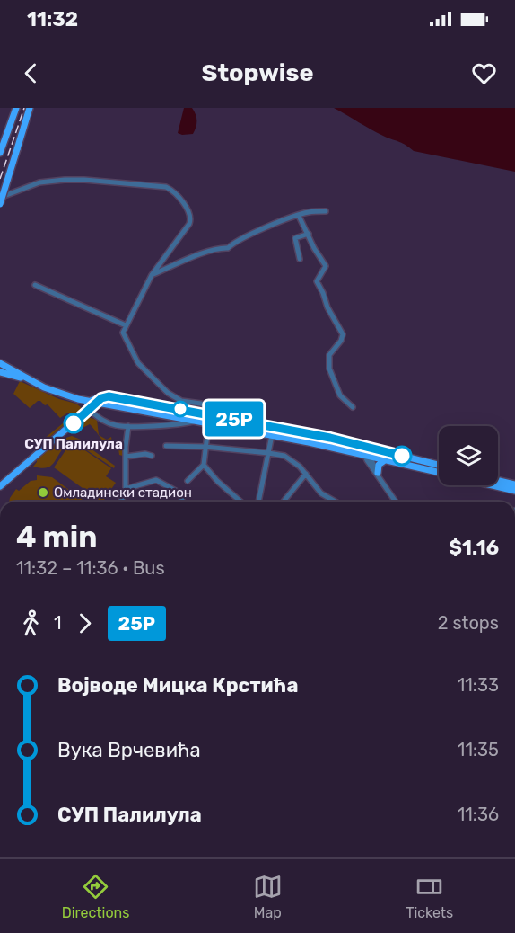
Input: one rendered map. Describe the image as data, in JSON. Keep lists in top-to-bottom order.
{
  "places": ["СУП Палилула", "Омладински стадион"],
  "lines": ["bus line 25P"],
  "page": {
    "status": "11:32",
    "header": "Stopwise",
    "on_map": "25P",
    "heading": ["4 min", "11:32 – 11:36 · Bus", "$1.16"],
    "legs": ["1", "25P", "2 stops"],
    "list": [
      {
        "name": "Војводе Мицка Крстића",
        "value": "11:33"
      },
      {
        "name": "Вука Врчевића",
        "value": "11:35"
      },
      {
        "name": "СУП Палилула",
        "value": "11:36"
      }
    ],
    "tabs": ["Directions", "Map", "Tickets"]
  }
}
